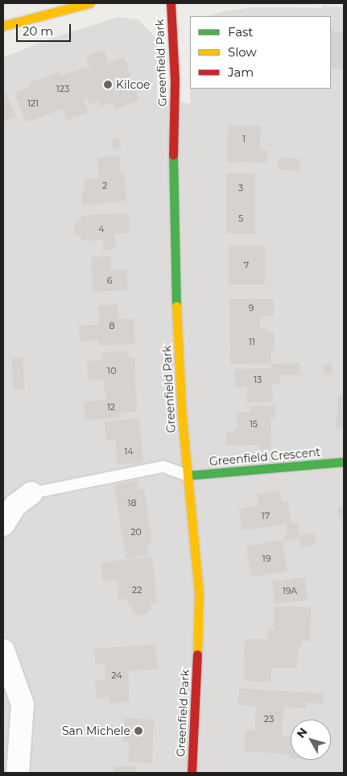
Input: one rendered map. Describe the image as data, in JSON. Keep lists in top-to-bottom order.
{
  "streets": {
    "street": ["Greenfield Park", "Greenfield Crescent"]
  },
  "crossings": [
    ["Greenfield Park", "Greenfield Crescent"]
  ],
  "places": ["Kilcoe", "San Michele"],
  "house_numbers": [
    "123",
    "121",
    "1",
    "2",
    "3",
    "5",
    "4",
    "7",
    "6",
    "9",
    "8",
    "11",
    "10",
    "13",
    "12",
    "15",
    "14",
    "18",
    "17",
    "20",
    "19",
    "22",
    "19A",
    "24",
    "23"
  ],
  "legend": ["Fast", "Slow", "Jam"],
  "scale_bar": "20 m",
  "north": "top left"
}
